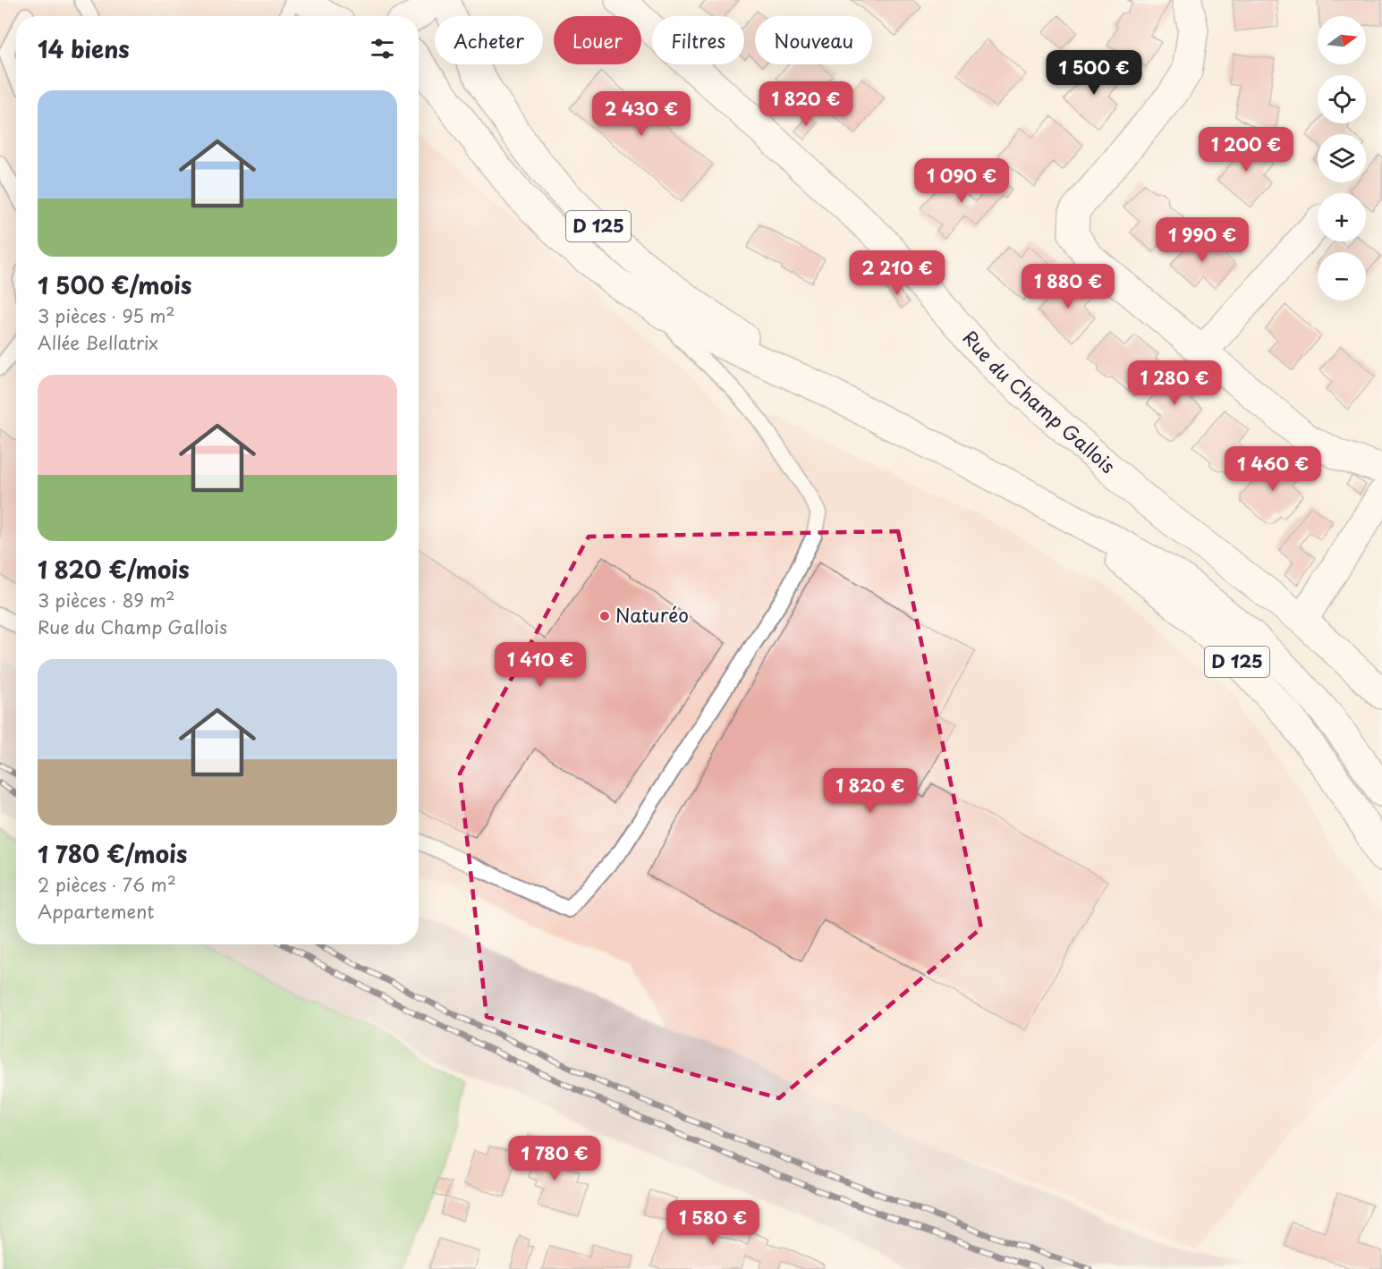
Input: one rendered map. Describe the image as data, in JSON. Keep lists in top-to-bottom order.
{
  "streets": {
    "main road": ["D 125", "Rue du Champ Gallois"]
  },
  "places": ["Naturéo"],
  "north": "right",
  "page": {
    "map_buttons": ["+", "−"],
    "chip": [
      "Acheter",
      "Louer",
      "Filtres",
      "Nouveau"
    ],
    "heading": "14 biens",
    "price": [
      "1 500 €",
      "1 820 €",
      "2 430 €",
      "1 200 €",
      "1 090 €",
      "1 990 €",
      "2 210 €",
      "1 880 €",
      "1 280 €",
      "1 460 €",
      "1 410 €",
      "1 820 €",
      "1 780 €",
      "1 580 €"
    ],
    "list": [
      {
        "name": "1 500 €/mois",
        "note": "3 pièces · 95 m² · Allée Bellatrix"
      },
      {
        "name": "1 820 €/mois",
        "note": "3 pièces · 89 m² · Rue du Champ Gallois"
      },
      {
        "name": "1 780 €/mois",
        "note": "2 pièces · 76 m² · Appartement"
      }
    ]
  }
}
